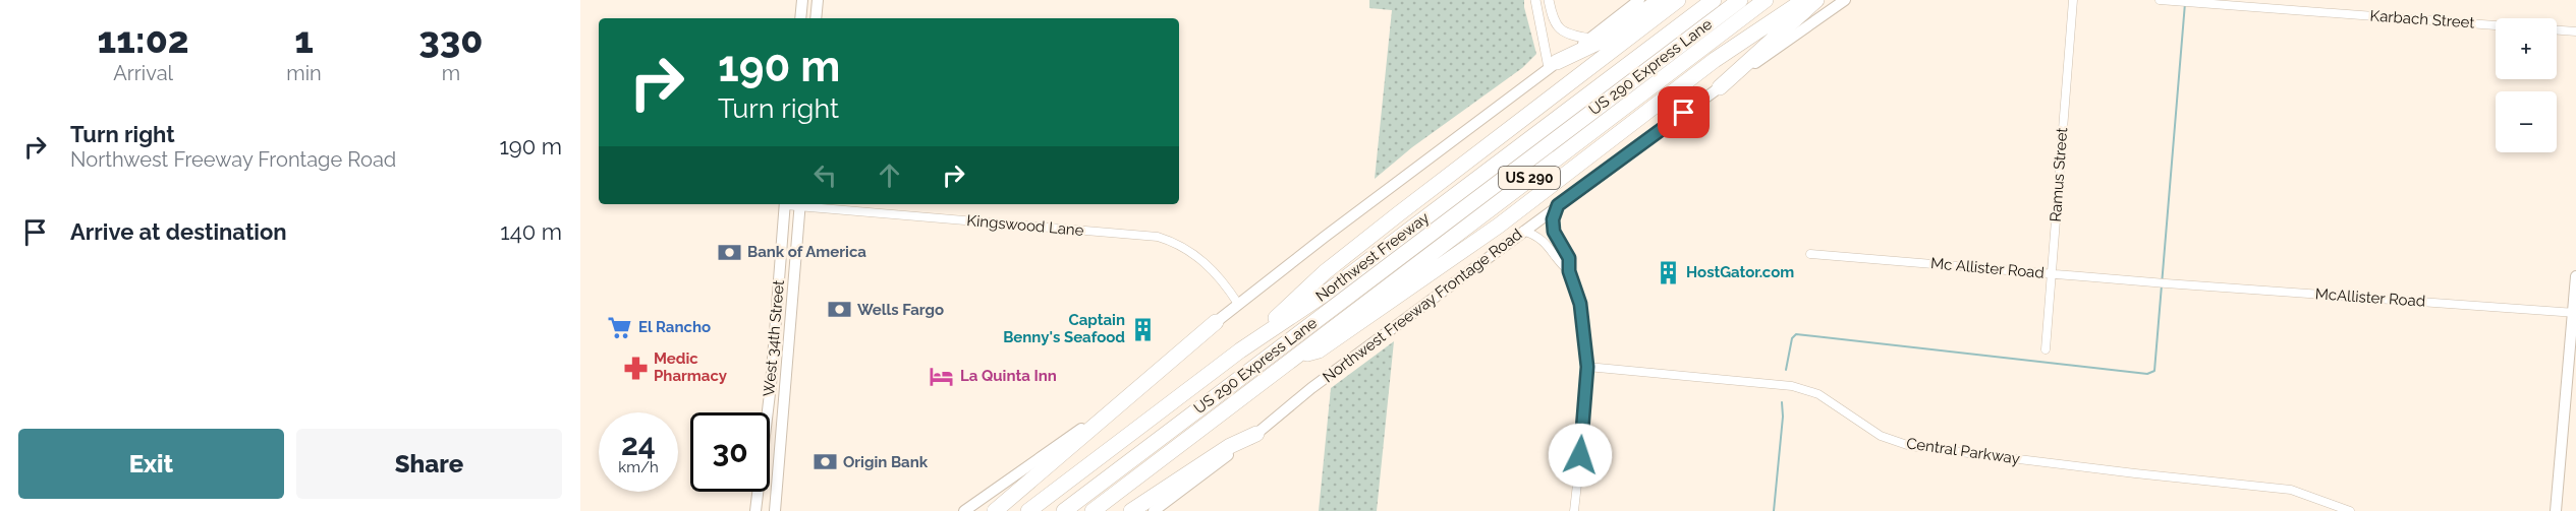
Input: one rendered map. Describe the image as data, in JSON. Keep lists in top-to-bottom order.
{
  "streets": {
    "highway": ["US 290 Express Lane", "US 290", "Northwest Freeway"],
    "main road": ["Northwest Freeway Frontage Road", "West 34th Street"],
    "street": [
      "Karbach Street",
      "Ramus Street",
      "Kingswood Lane",
      "Mc Allister Road",
      "McAllister Road",
      "Central Parkway"
    ]
  },
  "crossings": [
    ["Ramus Street", "Mc Allister Road"],
    ["Kingswood Lane", "West 34th Street"],
    ["Mc Allister Road", "McAllister Road"]
  ],
  "places": {
    "bank": ["Bank of America", "Wells Fargo", "Origin Bank"],
    "building": ["HostGator.com", "Captain Benny's Seafood"],
    "supermarket": ["El Rancho"],
    "pharmacy": ["Medic Pharmacy"],
    "hotel": ["La Quinta Inn"]
  },
  "page": {
    "eta": [
      "11:02",
      "Arrival",
      "1",
      "min",
      "330",
      "m"
    ],
    "map_buttons": ["+", "−"],
    "turn": ["190 m", "Turn right"],
    "list": [
      {
        "name": "Turn right",
        "note": "Northwest Freeway Frontage Road",
        "value": "190 m"
      },
      {
        "name": "Arrive at destination",
        "value": "140 m"
      }
    ],
    "speed": "24 km/h",
    "limit": "30",
    "buttons": ["Exit", "Share"]
  }
}
